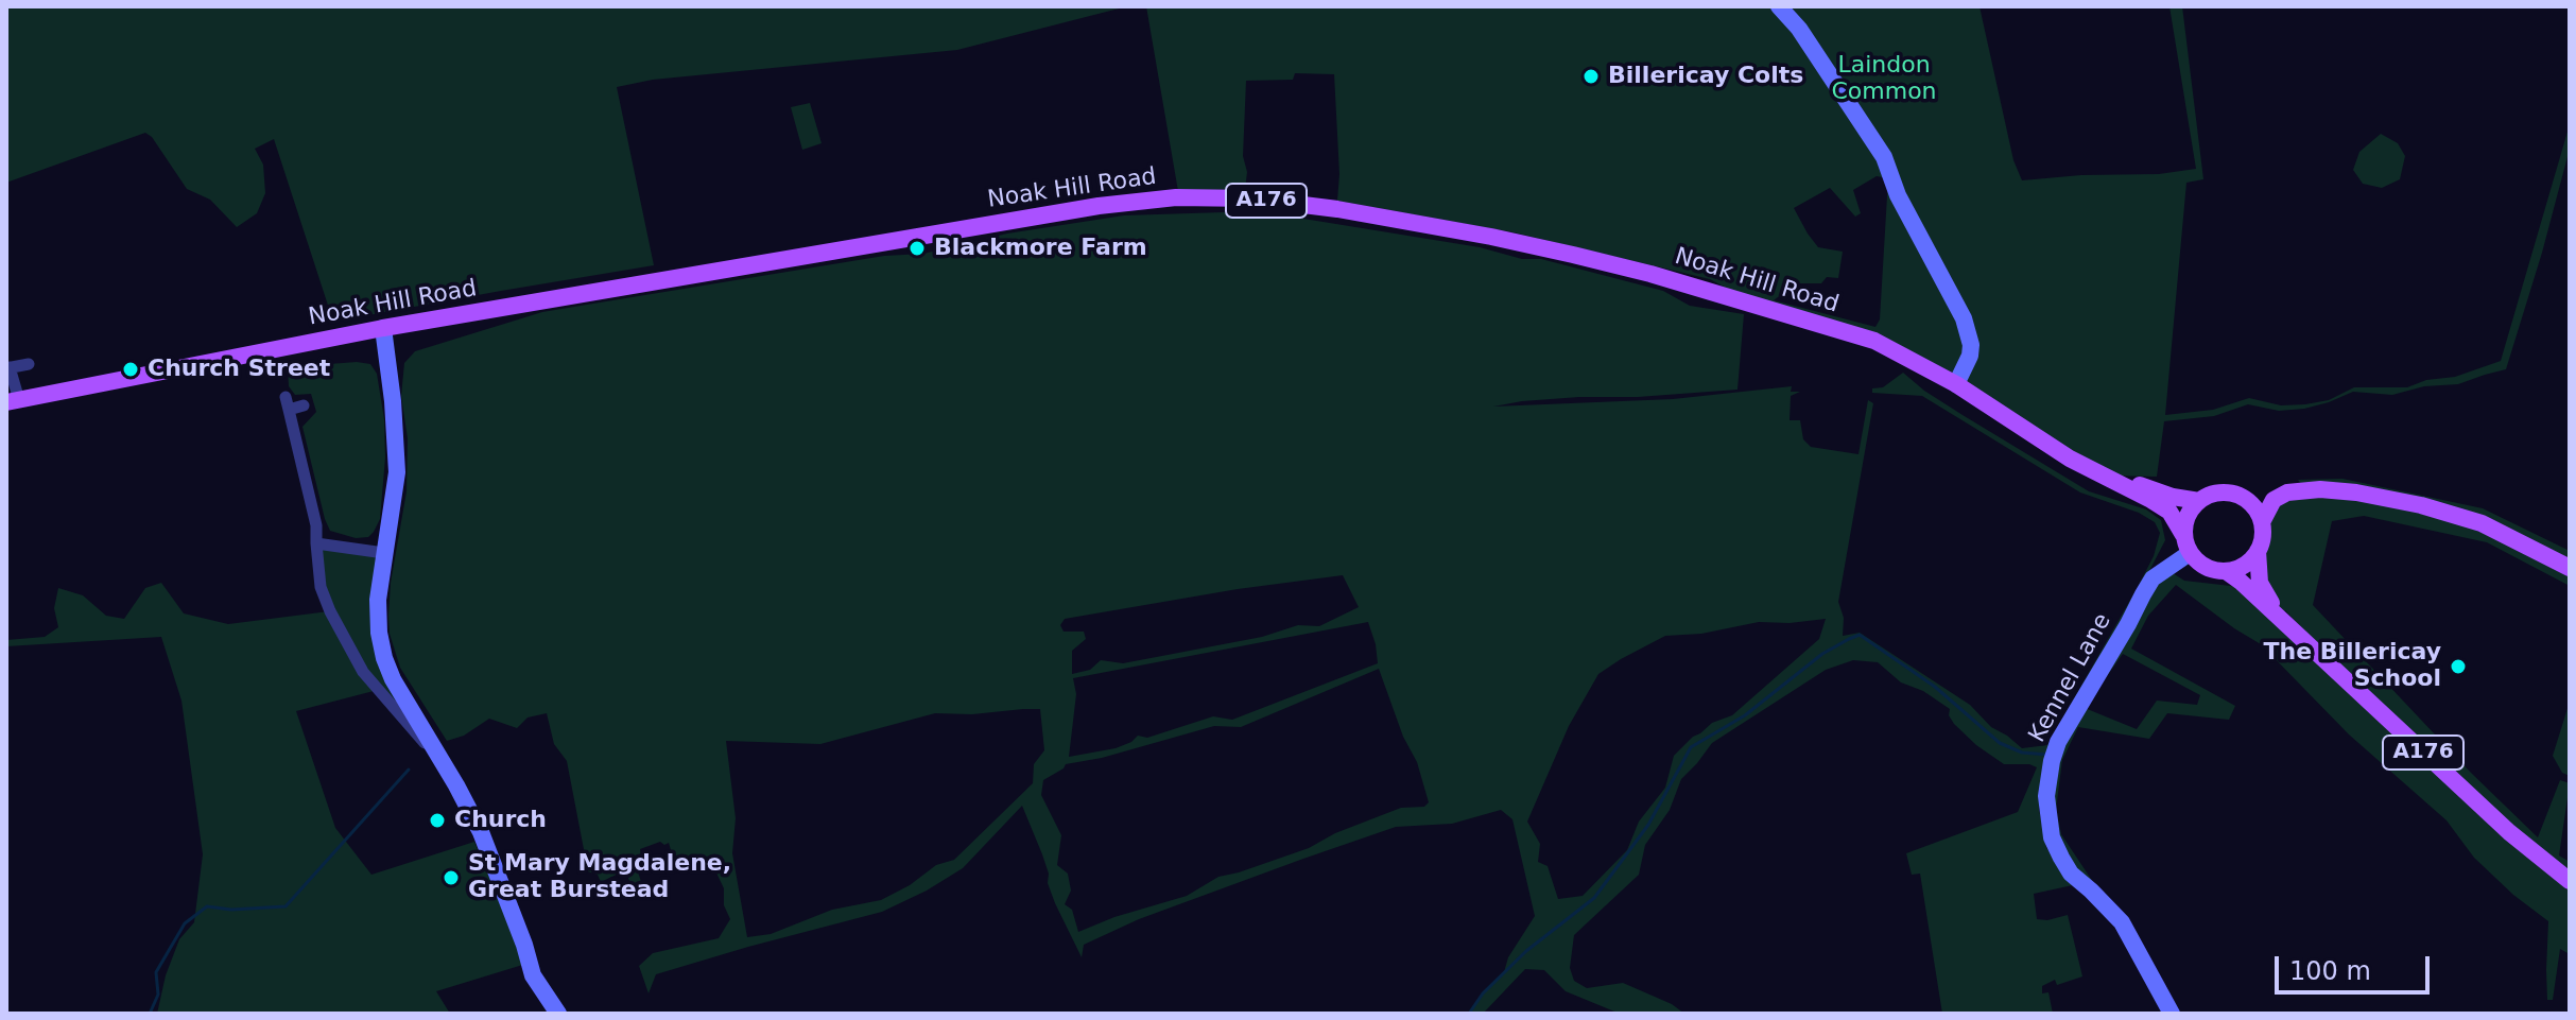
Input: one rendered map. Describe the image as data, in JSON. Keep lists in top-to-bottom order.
{
  "streets": {
    "main road": ["Noak Hill Road", "A176"],
    "street": ["Kennel Lane"]
  },
  "crossings": [
    ["Noak Hill Road", "A176"],
    ["Noak Hill Road", "Kennel Lane"],
    ["A176", "Kennel Lane"]
  ],
  "parks": ["Laindon Common"],
  "places": [
    "Billericay Colts",
    "Blackmore Farm",
    "Church Street",
    "The Billericay School",
    "Church",
    "St Mary Magdalene, Great Burstead"
  ],
  "scale_bar": "100 m"
}
